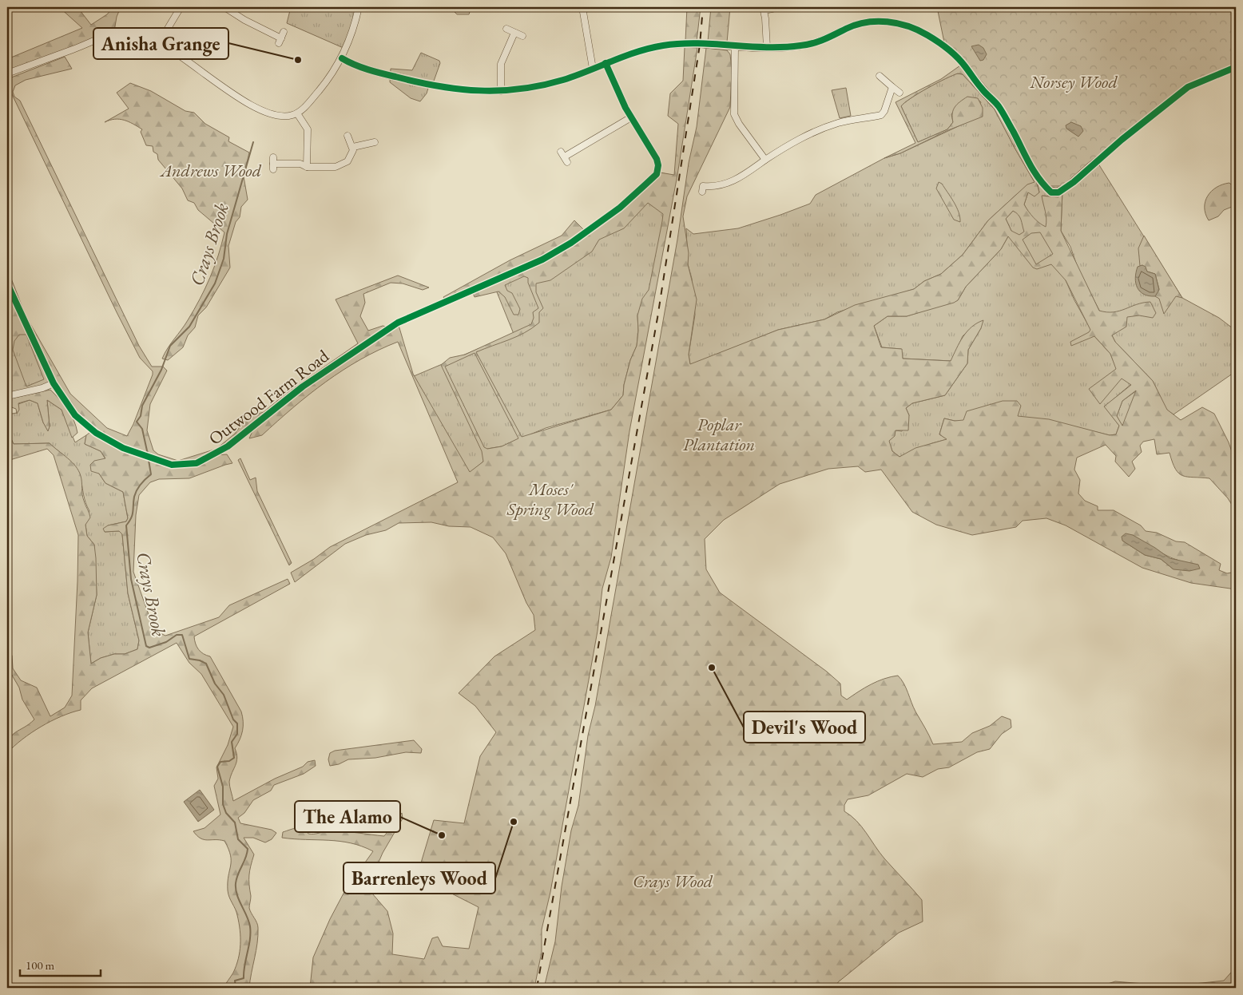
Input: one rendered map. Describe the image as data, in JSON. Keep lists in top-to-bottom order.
{
  "streets": {
    "street": ["Outwood Farm Road"]
  },
  "water": ["Crays Brook"],
  "parks": [
    "Norsey Wood",
    "Andrews Wood",
    "Poplar Plantation",
    "Moses' Spring Wood",
    "Crays Wood"
  ],
  "places": [
    "Anisha Grange",
    "Devil's Wood",
    "Barrenleys Wood",
    "The Alamo"
  ],
  "scale_bar": "100 m"
}
